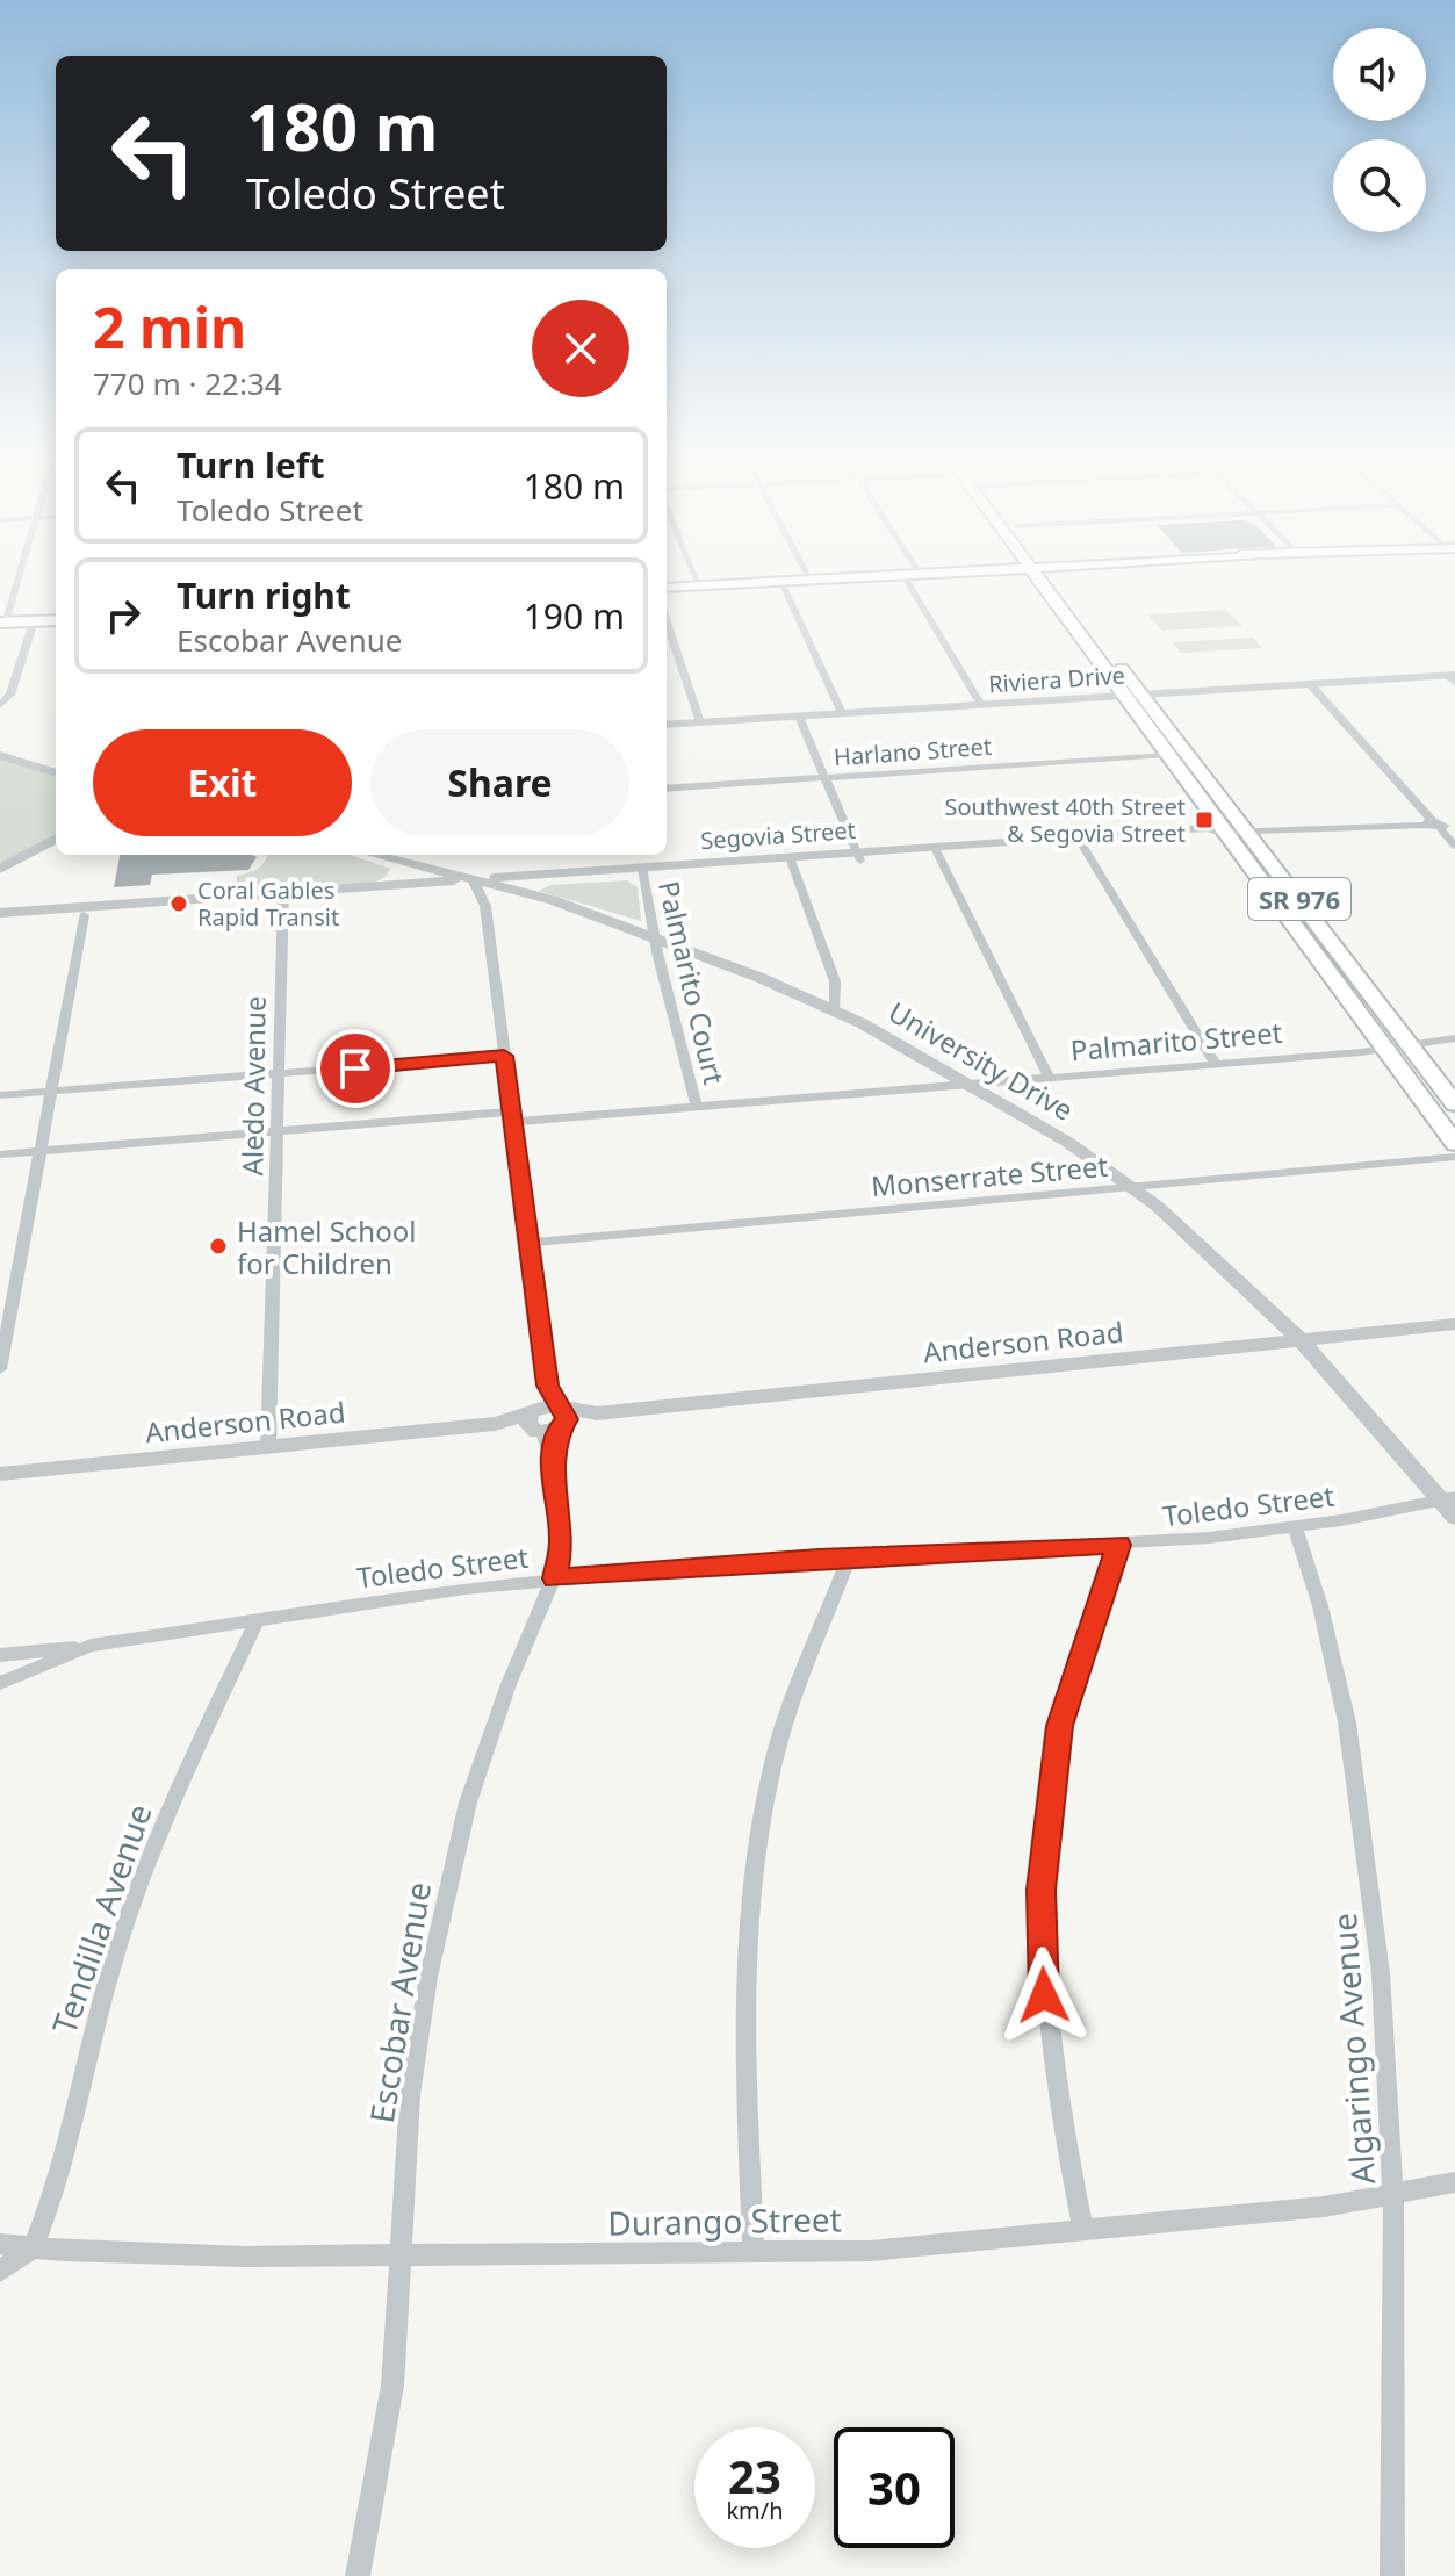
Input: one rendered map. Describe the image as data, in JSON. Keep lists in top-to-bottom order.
{
  "streets": {
    "main road": ["SR 976"],
    "street": [
      "Riviera Drive",
      "Harlano Street",
      "Segovia Street",
      "Palmarito Court",
      "Palmarito Street",
      "University Drive",
      "Aledo Avenue",
      "Monserrate Street",
      "Anderson Road",
      "Toledo Street",
      "Tendilla Avenue",
      "Escobar Avenue",
      "Algaringo Avenue",
      "Durango Street"
    ]
  },
  "crossings": [
    ["Riviera Drive", "SR 976"],
    ["Harlano Street", "SR 976"],
    ["Segovia Street", "SR 976"],
    ["Segovia Street", "Palmarito Court"],
    ["Segovia Street", "University Drive"],
    ["Segovia Street", "Aledo Avenue"],
    ["Segovia Street", "Escobar Avenue"],
    ["SR 976", "Palmarito Street"],
    ["Palmarito Court", "Palmarito Street"],
    ["Palmarito Court", "University Drive"],
    ["Palmarito Street", "University Drive"],
    ["Palmarito Street", "Aledo Avenue"],
    ["Palmarito Street", "Escobar Avenue"],
    ["University Drive", "Monserrate Street"],
    ["University Drive", "Anderson Road"],
    ["University Drive", "Toledo Street"],
    ["University Drive", "Escobar Avenue"],
    ["Aledo Avenue", "Anderson Road"],
    ["Monserrate Street", "Escobar Avenue"],
    ["Anderson Road", "Escobar Avenue"],
    ["Toledo Street", "Tendilla Avenue"],
    ["Toledo Street", "Escobar Avenue"],
    ["Toledo Street", "Algaringo Avenue"],
    ["Tendilla Avenue", "Durango Street"],
    ["Escobar Avenue", "Durango Street"],
    ["Algaringo Avenue", "Durango Street"]
  ],
  "places": {
    "transit": ["Southwest 40th Street & Segovia Street"],
    "other": ["Coral Gables Rapid Transit", "Hamel School for Children"]
  },
  "page": {
    "turn": ["180 m", "Toledo Street"],
    "heading": ["2 min", "770 m · 22:34"],
    "list": [
      {
        "name": "Turn left",
        "note": "Toledo Street",
        "value": "180 m"
      },
      {
        "name": "Turn right",
        "note": "Escobar Avenue",
        "value": "190 m"
      }
    ],
    "buttons": ["Exit", "Share"],
    "speed": "23 km/h",
    "limit": "30"
  }
}
